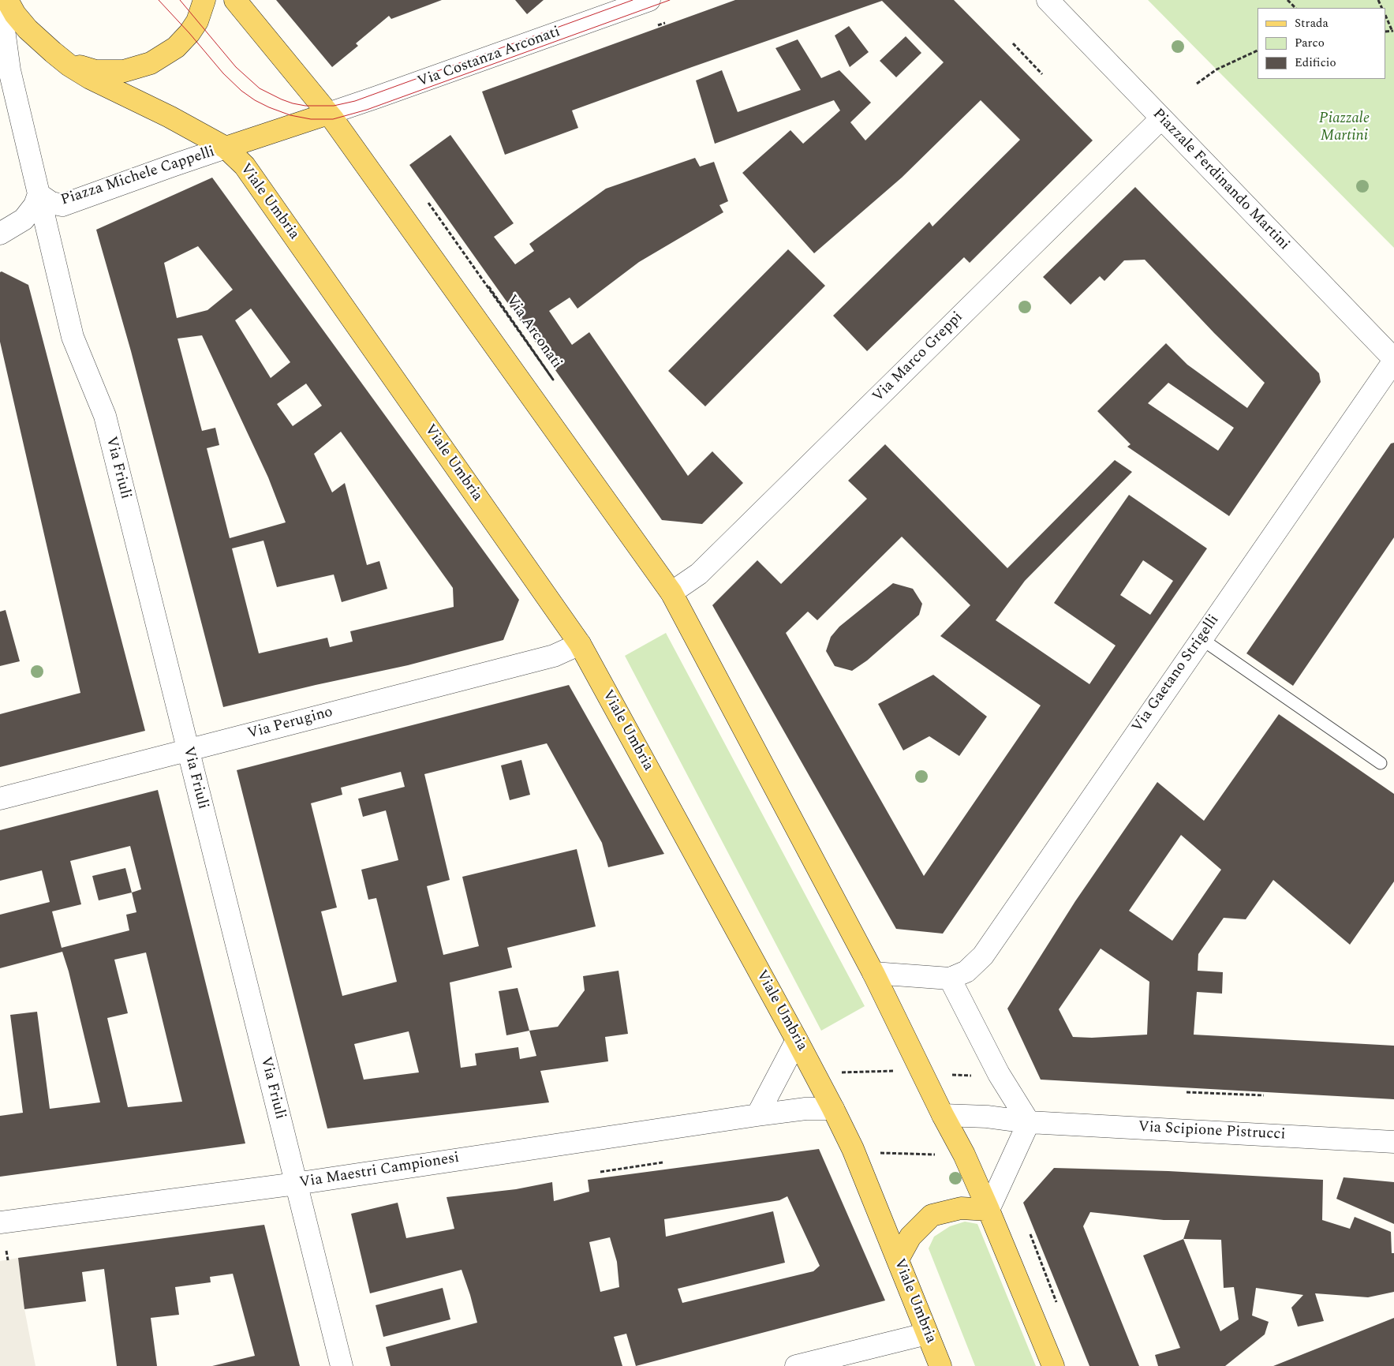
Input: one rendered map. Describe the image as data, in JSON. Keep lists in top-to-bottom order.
{
  "streets": {
    "main road": ["Piazza Michele Cappelli", "Viale Umbria"],
    "street": [
      "Via Costanza Arconati",
      "Piazzale Ferdinando Martini",
      "Via Marco Greppi",
      "Via Friuli",
      "Via Gaetano Strigelli",
      "Via Perugino",
      "Via Scipione Pistrucci",
      "Via Maestri Campionesi"
    ],
    "path": ["Via Arconati"]
  },
  "crossings": [
    ["Via Costanza Arconati", "Piazza Michele Cappelli"],
    ["Piazza Michele Cappelli", "Viale Umbria"],
    ["Piazza Michele Cappelli", "Via Friuli"],
    ["Piazzale Ferdinando Martini", "Via Marco Greppi"],
    ["Piazzale Ferdinando Martini", "Via Gaetano Strigelli"],
    ["Viale Umbria", "Via Perugino"],
    ["Viale Umbria", "Via Maestri Campionesi"],
    ["Via Friuli", "Via Perugino"],
    ["Via Friuli", "Via Maestri Campionesi"]
  ],
  "parks": ["Piazzale Martini"],
  "legend": ["Strada", "Parco", "Edificio"]
}
